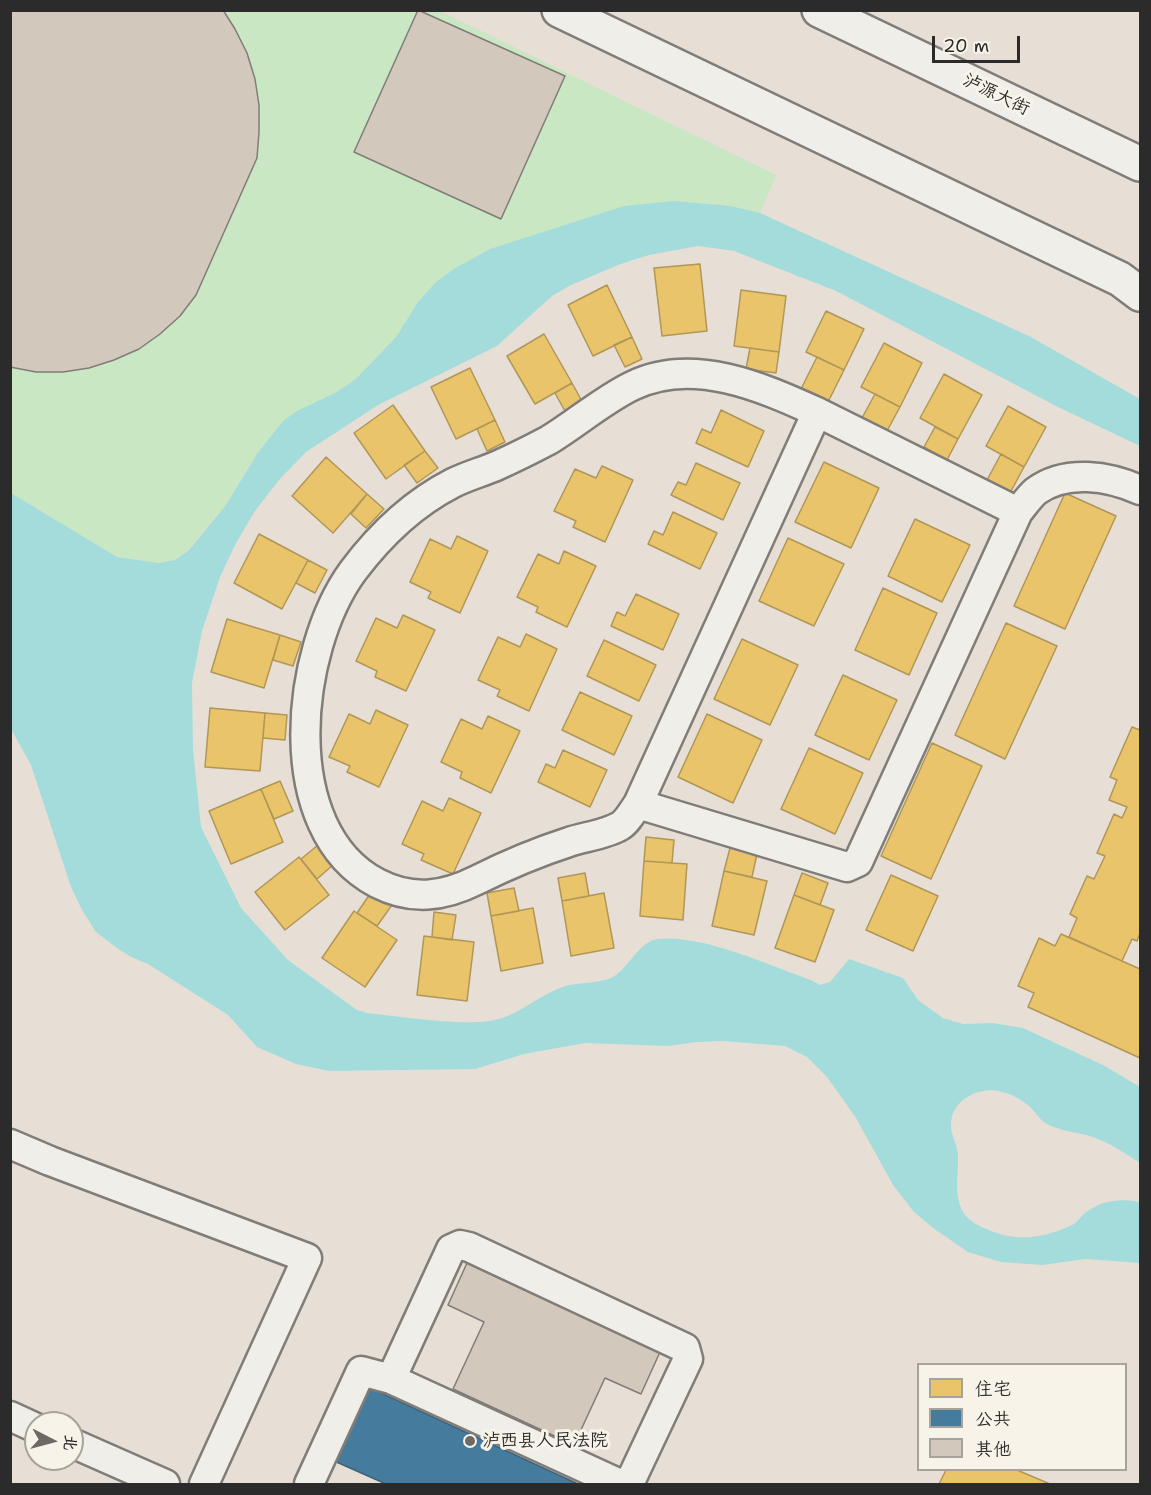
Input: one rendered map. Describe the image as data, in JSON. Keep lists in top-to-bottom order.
{
  "streets": {
    "main road": ["泸源大街"]
  },
  "places": ["泸西县人民法院"],
  "legend": ["住宅", "公共", "其他"],
  "scale_bar": "20 m",
  "north": "right"
}
